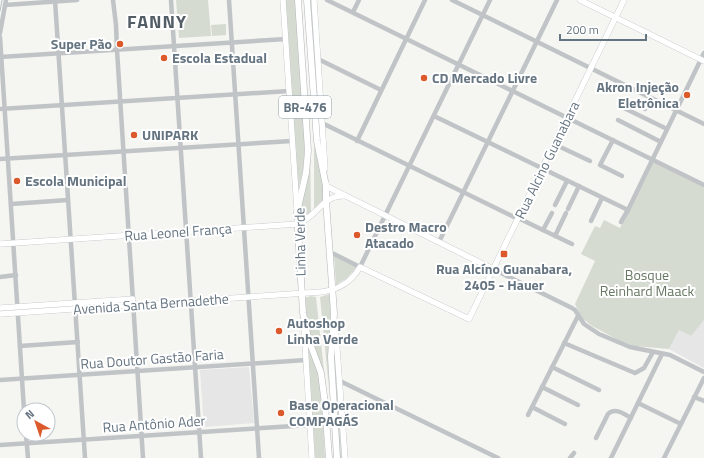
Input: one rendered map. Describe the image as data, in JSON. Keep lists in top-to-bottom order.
{
  "streets": {
    "highway": ["BR-476", "Linha Verde"],
    "main road": ["Rua Alcino Guanabara", "Rua Leonel França", "Avenida Santa Bernadethe"],
    "street": ["Rua Doutor Gastão Faria", "Rua Antônio Ader"]
  },
  "crossings": [
    ["Rua Leonel França", "Linha Verde"],
    ["Linha Verde", "Avenida Santa Bernadethe"]
  ],
  "districts": ["FANNY"],
  "parks": ["Bosque Reinhard Maack"],
  "places": {
    "other": [
      "Super Pão",
      "Escola Estadual",
      "CD Mercado Livre",
      "Akron Injeção Eletrônica",
      "UNIPARK",
      "Escola Municipal",
      "Destro Macro Atacado",
      "Autoshop Linha Verde",
      "Base Operacional COMPAGÁS"
    ],
    "transit": ["Rua Alcíno Guanabara, 2405 - Hauer"]
  },
  "scale_bar": "200 m",
  "north": "top left"
}
